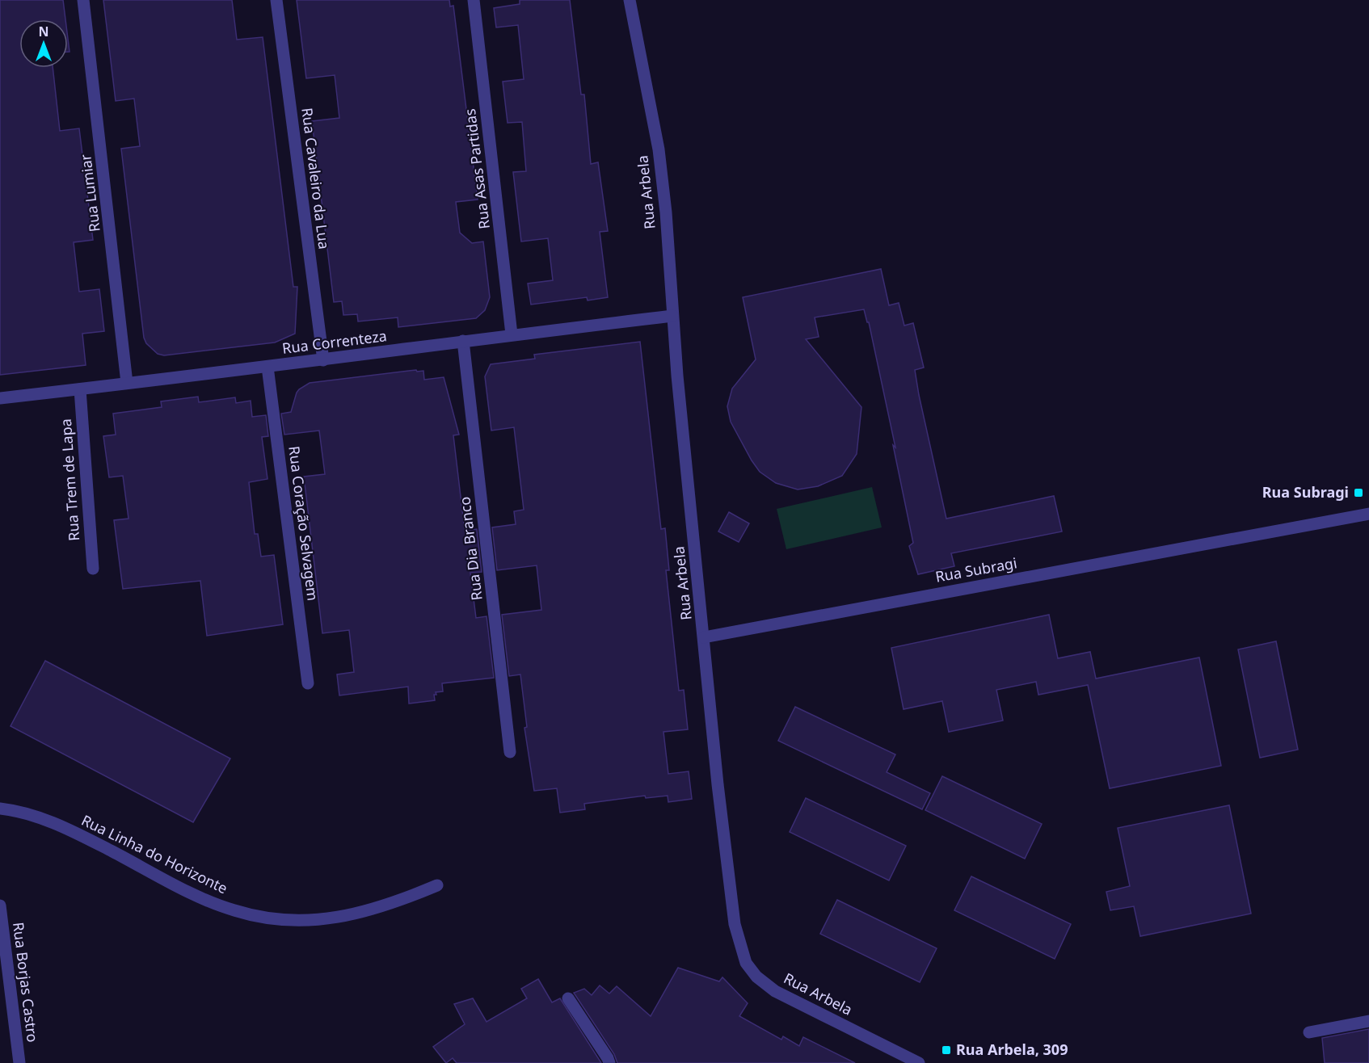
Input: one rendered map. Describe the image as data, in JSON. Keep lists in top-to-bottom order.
{
  "streets": {
    "street": [
      "Rua Asas Partidas",
      "Rua Cavaleiro da Lua",
      "Rua Arbela",
      "Rua Lumiar",
      "Rua Correnteza",
      "Rua Trem de Lapa",
      "Rua Coração Selvagem",
      "Rua Dia Branco",
      "Rua Subragi",
      "Rua Linha do Horizonte",
      "Rua Borjas Castro"
    ]
  },
  "crossings": [
    ["Rua Asas Partidas", "Rua Correnteza"],
    ["Rua Cavaleiro da Lua", "Rua Correnteza"],
    ["Rua Arbela", "Rua Correnteza"],
    ["Rua Arbela", "Rua Subragi"],
    ["Rua Lumiar", "Rua Correnteza"],
    ["Rua Correnteza", "Rua Trem de Lapa"],
    ["Rua Correnteza", "Rua Coração Selvagem"],
    ["Rua Correnteza", "Rua Dia Branco"]
  ],
  "places": {
    "transit": ["Rua Subragi", "Rua Arbela, 309"]
  },
  "north": "top"
}
